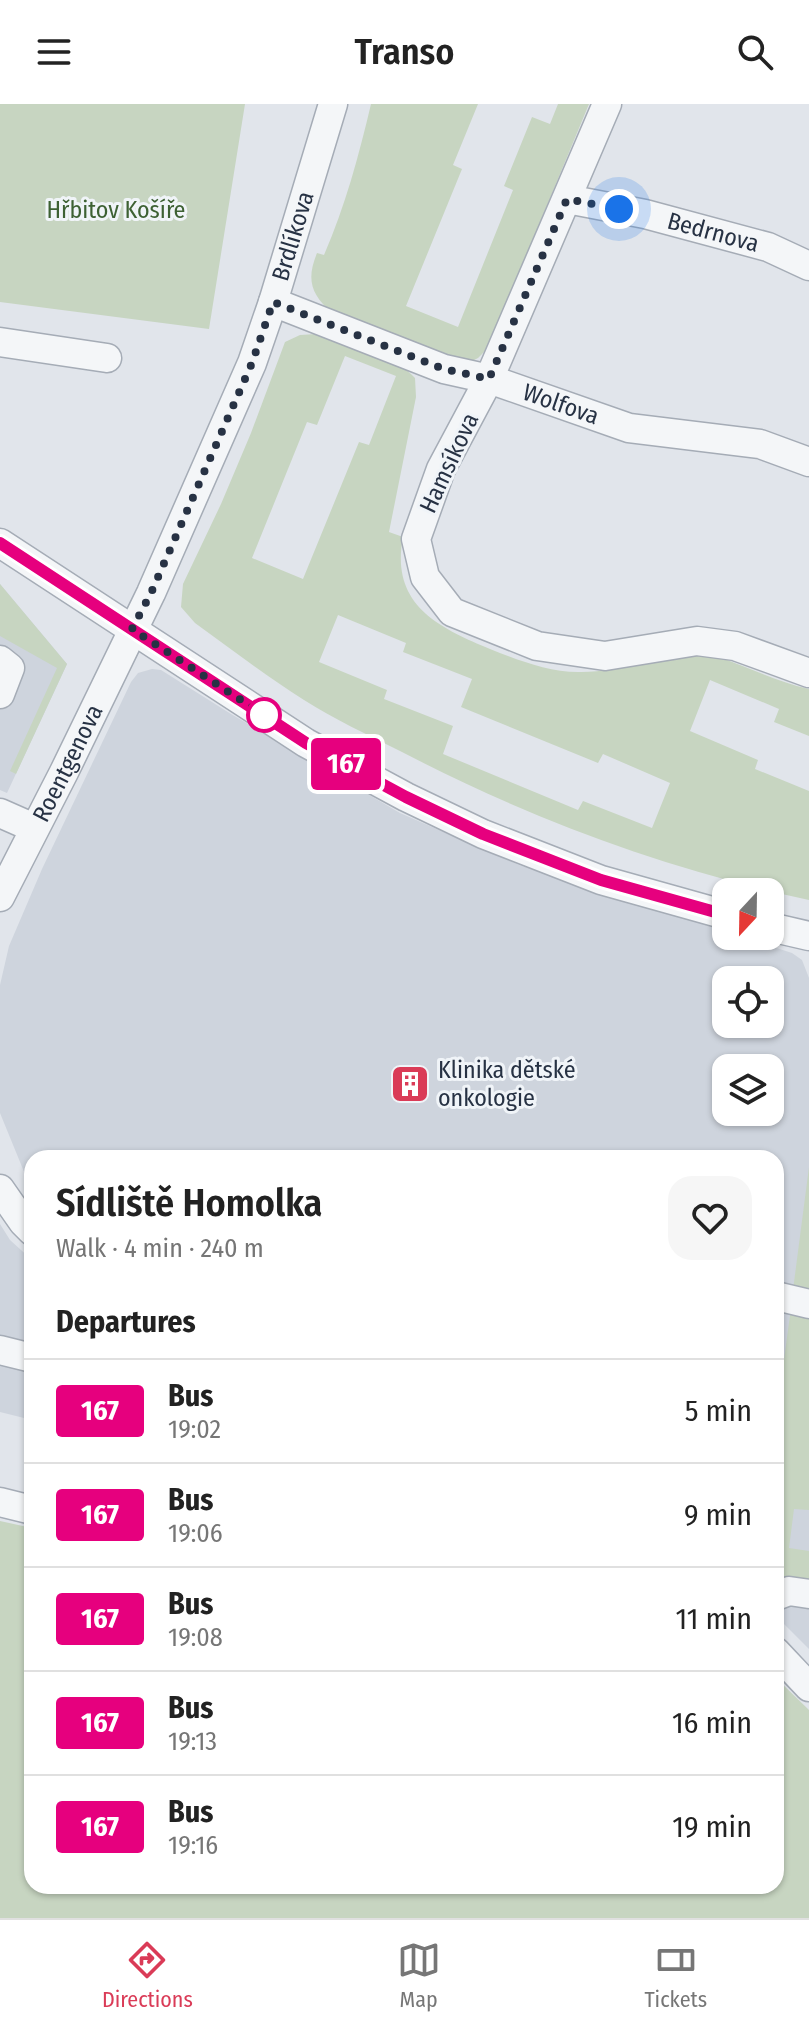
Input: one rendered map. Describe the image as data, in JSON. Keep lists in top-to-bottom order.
{
  "streets": {
    "street": [
      "Bedrnova",
      "Brdlíkova",
      "Wolfova",
      "Hamsíkova",
      "Roentgenova"
    ]
  },
  "crossings": [
    ["Bedrnova", "Hamsíkova"],
    ["Brdlíkova", "Wolfova"],
    ["Brdlíkova", "Roentgenova"],
    ["Wolfova", "Hamsíkova"]
  ],
  "parks": ["Hřbitov Košíře"],
  "places": {
    "building": ["Klinika dětské onkologie"]
  },
  "lines": ["bus line 167"],
  "north": "bottom",
  "page": {
    "header": "Transo",
    "on_map": "167",
    "heading": [
      ["Sídliště Homolka", "Walk · 4 min · 240 m"],
      "Departures"
    ],
    "list": [
      {
        "mark": "167",
        "name": "Bus",
        "note": "19:02",
        "value": "5 min"
      },
      {
        "mark": "167",
        "name": "Bus",
        "note": "19:06",
        "value": "9 min"
      },
      {
        "mark": "167",
        "name": "Bus",
        "note": "19:08",
        "value": "11 min"
      },
      {
        "mark": "167",
        "name": "Bus",
        "note": "19:13",
        "value": "16 min"
      },
      {
        "mark": "167",
        "name": "Bus",
        "note": "19:16",
        "value": "19 min"
      }
    ],
    "tabs": ["Directions", "Map", "Tickets"]
  }
}
